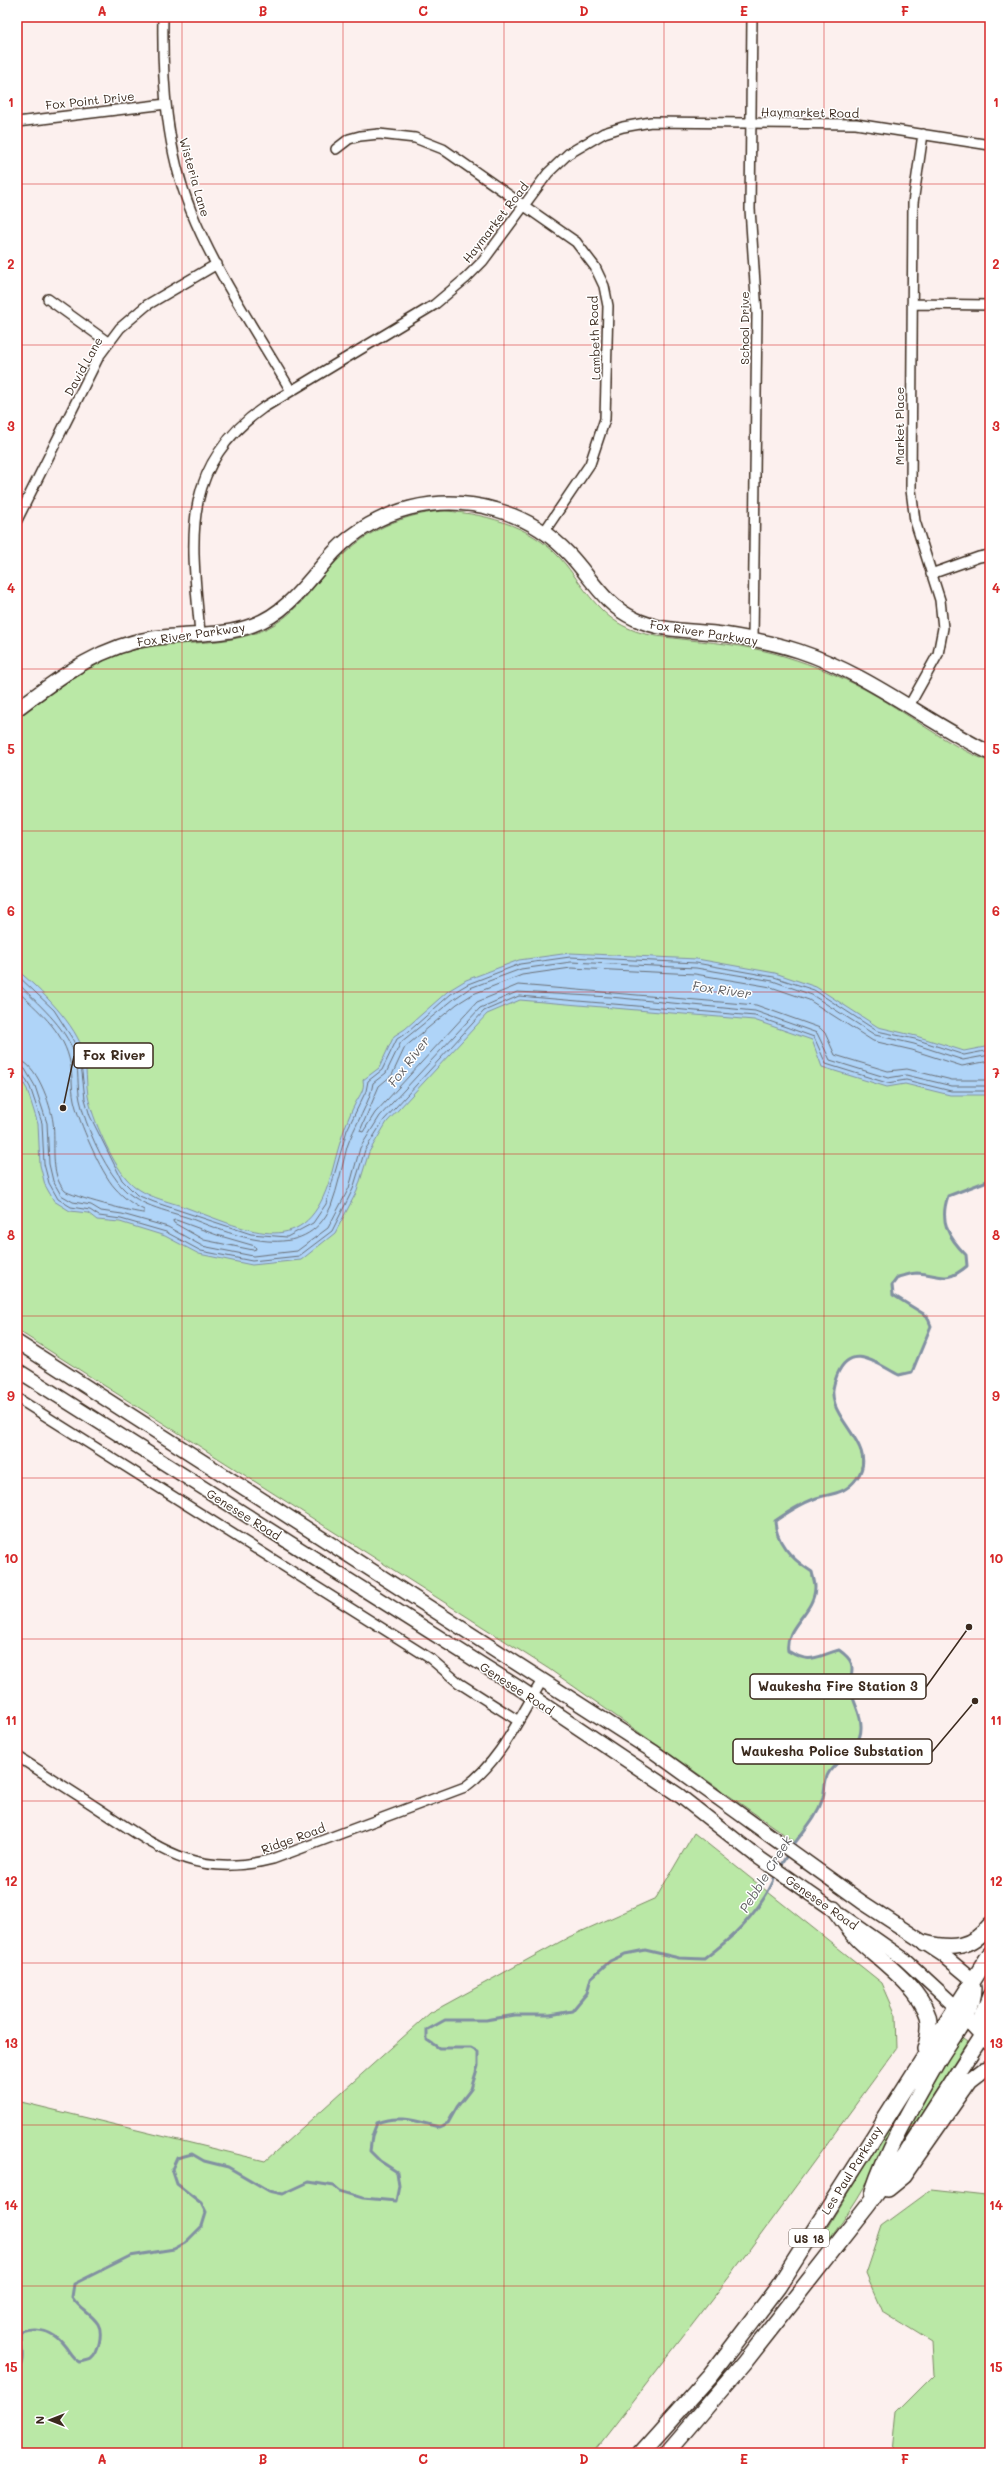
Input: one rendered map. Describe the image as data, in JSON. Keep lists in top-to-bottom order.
{
  "streets": {
    "main road": [
      "Fox River Parkway",
      "Genesee Road",
      "Les Paul Parkway",
      "US 18"
    ],
    "street": [
      "Fox Point Drive",
      "Haymarket Road",
      "Wisteria Lane",
      "School Drive",
      "Lambeth Road",
      "David Lane",
      "Market Place",
      "Ridge Road"
    ]
  },
  "crossings": [
    ["Fox Point Drive", "Wisteria Lane"],
    ["Haymarket Road", "Wisteria Lane"],
    ["Haymarket Road", "School Drive"],
    ["Haymarket Road", "Lambeth Road"],
    ["Haymarket Road", "Market Place"],
    ["Haymarket Road", "Fox River Parkway"],
    ["Wisteria Lane", "David Lane"],
    ["School Drive", "Fox River Parkway"],
    ["Lambeth Road", "Fox River Parkway"],
    ["Market Place", "Fox River Parkway"],
    ["Genesee Road", "Ridge Road"],
    ["Genesee Road", "Les Paul Parkway"],
    ["Genesee Road", "US 18"]
  ],
  "water": ["Fox River", "Pebble Creek"],
  "places": ["Fox River", "Waukesha Fire Station 3", "Waukesha Police Substation"],
  "north": "left",
  "grid": {
    "columns": [
      "A",
      "B",
      "C",
      "D",
      "E",
      "F"
    ],
    "rows": [
      "1",
      "2",
      "3",
      "4",
      "5",
      "6",
      "7",
      "8",
      "9",
      "10",
      "11",
      "12",
      "13",
      "14",
      "15"
    ]
  }
}
